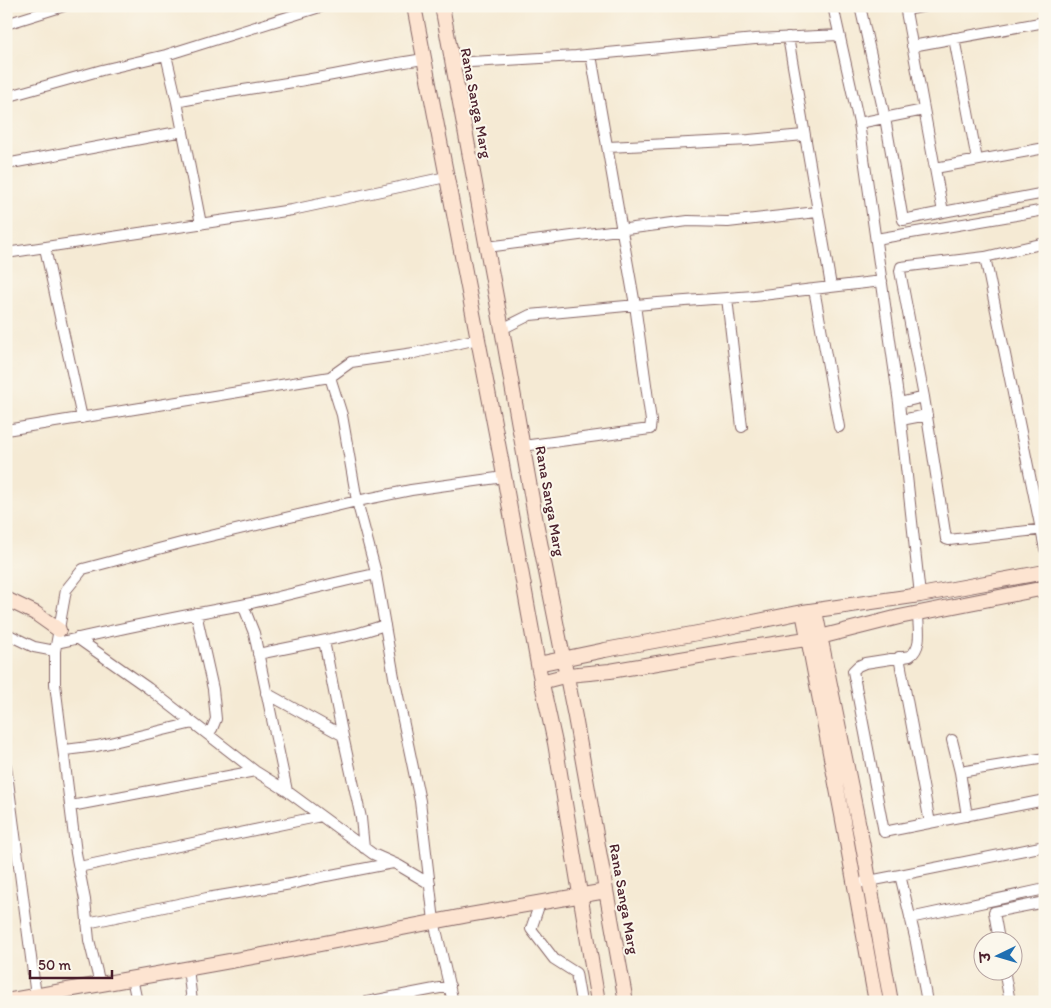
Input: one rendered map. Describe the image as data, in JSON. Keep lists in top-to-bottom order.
{
  "streets": {
    "street": ["Rana Sanga Marg"]
  },
  "scale_bar": "50 m",
  "north": "left"
}
